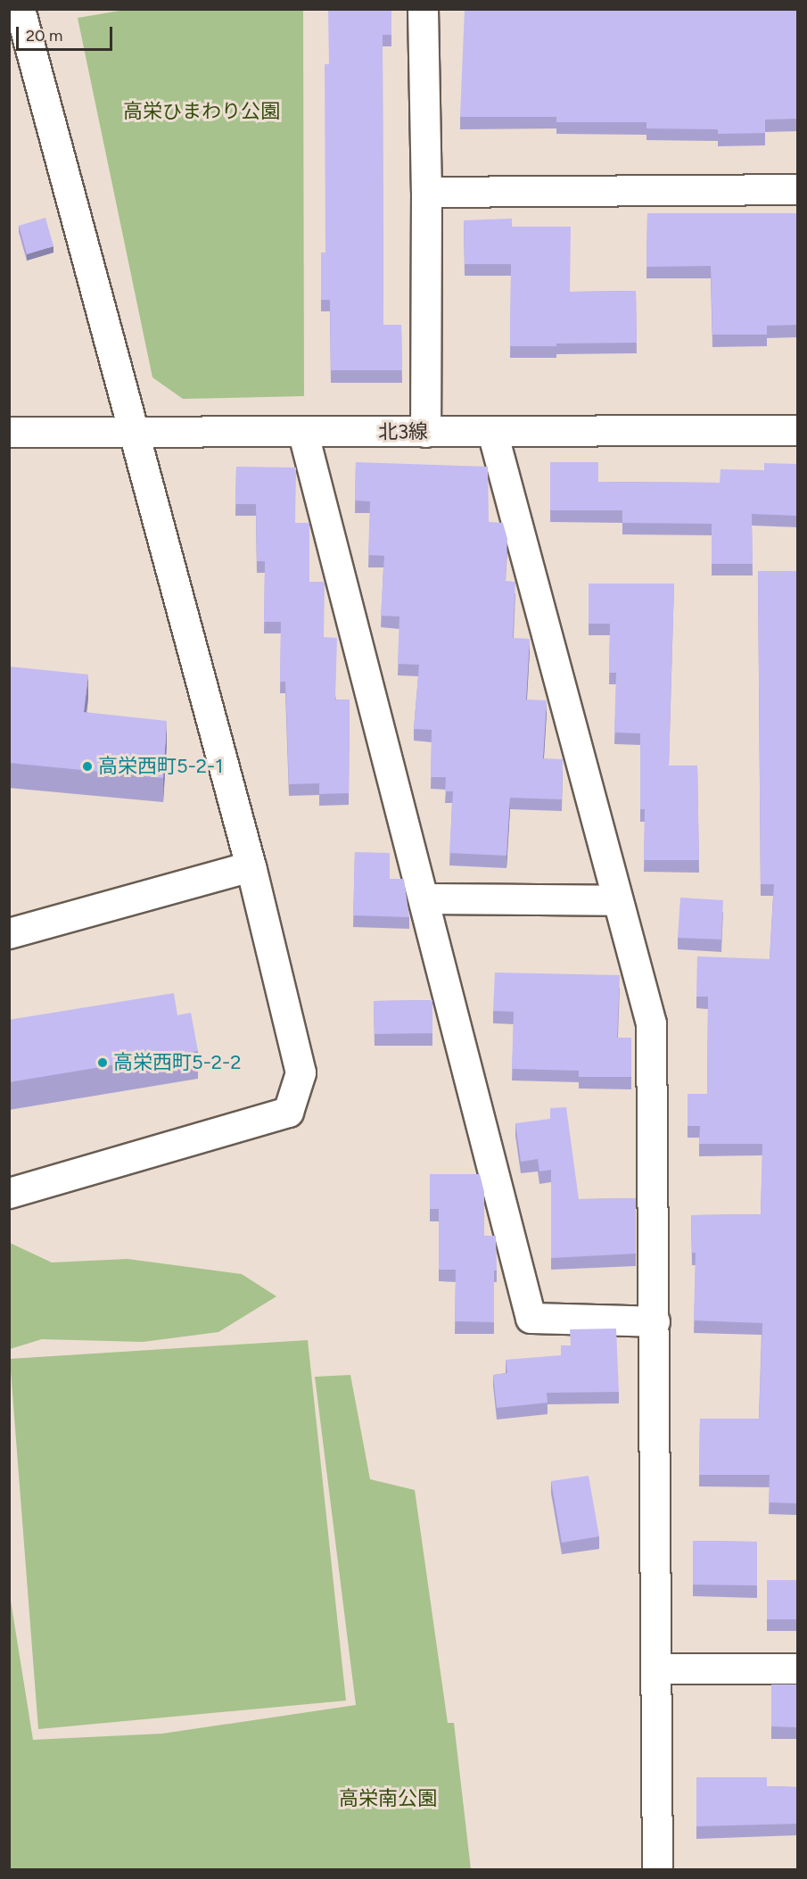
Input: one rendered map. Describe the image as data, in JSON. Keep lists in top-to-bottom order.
{
  "streets": {
    "street": ["北3線"]
  },
  "parks": ["高栄ひまわり公園", "高栄南公園"],
  "places": ["高栄西町5-2-1", "高栄西町5-2-2"],
  "scale_bar": "20 m"
}
